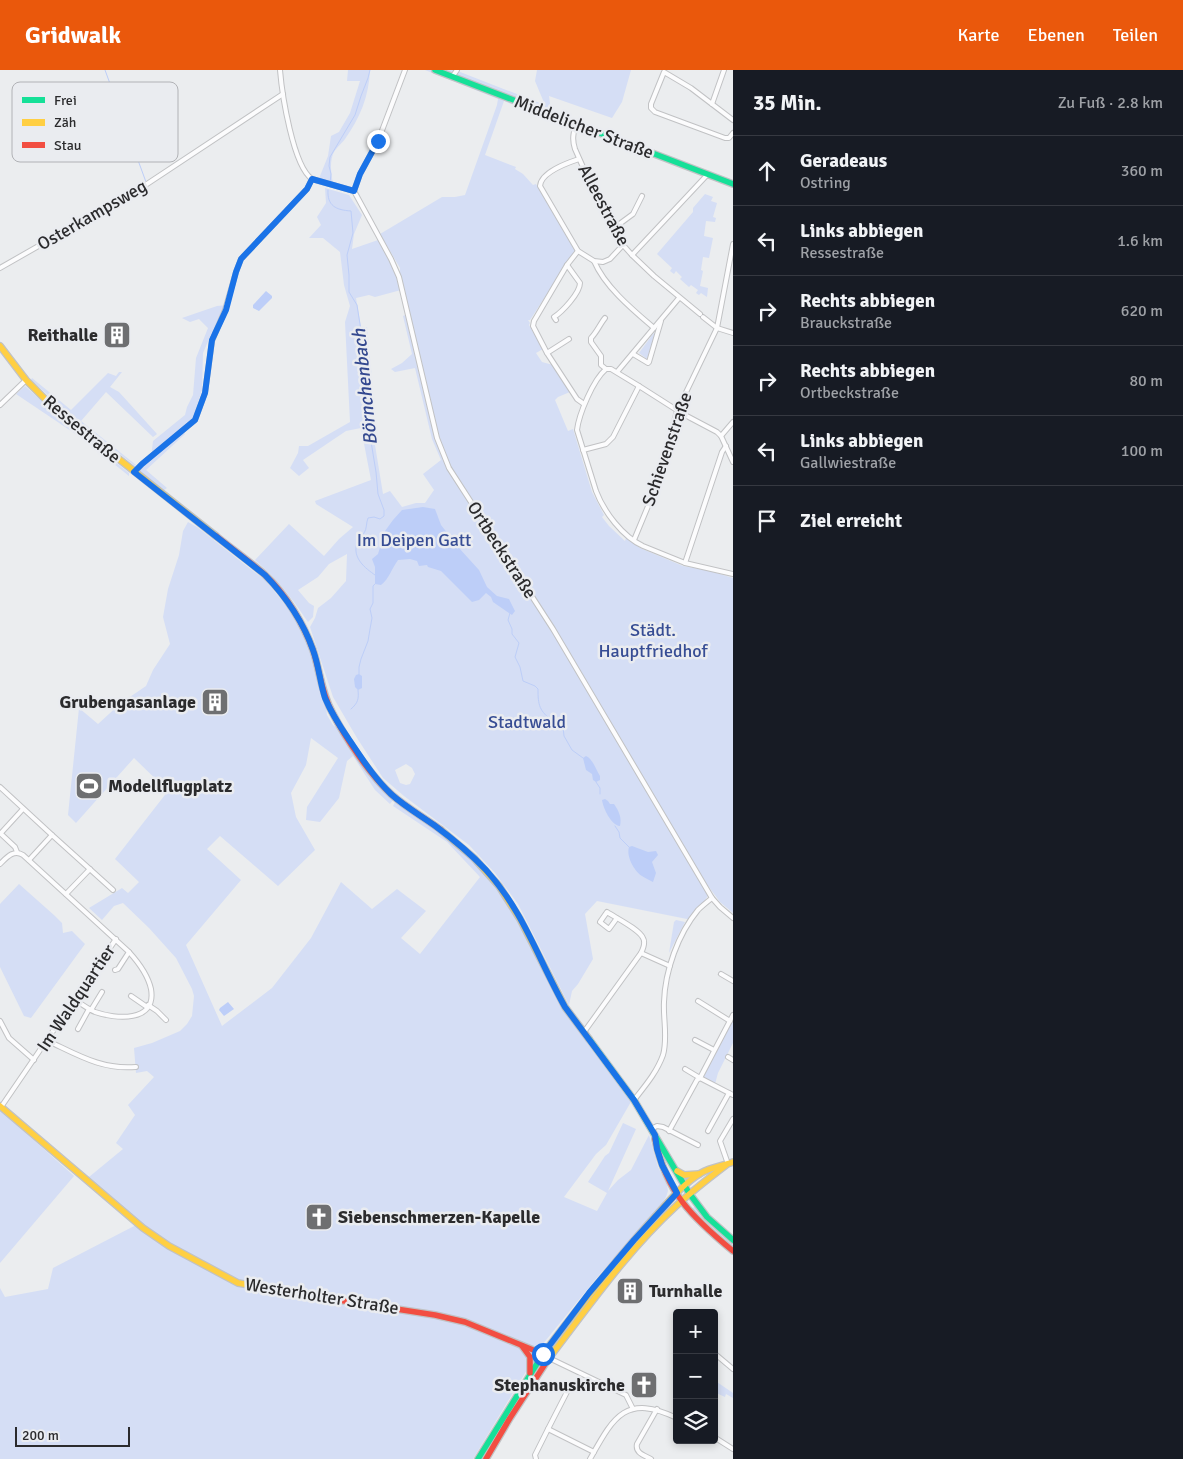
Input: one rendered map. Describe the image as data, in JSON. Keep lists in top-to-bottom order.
{
  "streets": {
    "main road": ["Middelicher Straße", "Ressestraße", "Westerholter Straße"],
    "street": [
      "Alleestraße",
      "Osterkampsweg",
      "Schievenstraße",
      "Ortbeckstraße",
      "Im Waldquartier"
    ]
  },
  "crossings": [
    ["Middelicher Straße", "Alleestraße"],
    ["Alleestraße", "Schievenstraße"],
    ["Im Waldquartier", "Westerholter Straße"]
  ],
  "water": ["Börnchenbach"],
  "parks": ["Im Deipen Gatt", "Städt. Hauptfriedhof", "Stadtwald"],
  "places": {
    "building": ["Reithalle", "Grubengasanlage", "Turnhalle"],
    "sports": ["Modellflugplatz"],
    "church": ["Siebenschmerzen-Kapelle", "Stephanuskirche"]
  },
  "legend": ["Frei", "Zäh", "Stau"],
  "scale_bar": "200 m",
  "page": {
    "header": "Gridwalk",
    "nav": ["Karte", "Ebenen", "Teilen"],
    "heading": ["35 Min.", "Zu Fuß · 2.8 km"],
    "list": [
      ["Geradeaus", "Ostring", "360 m"],
      ["Links abbiegen", "Ressestraße", "1.6 km"],
      ["Rechts abbiegen", "Brauckstraße", "620 m"],
      ["Rechts abbiegen", "Ortbeckstraße", "80 m"],
      ["Links abbiegen", "Gallwiestraße", "100 m"],
      "Ziel erreicht"
    ],
    "map_buttons": ["+", "−"],
    "scale": "200 m"
  }
}
